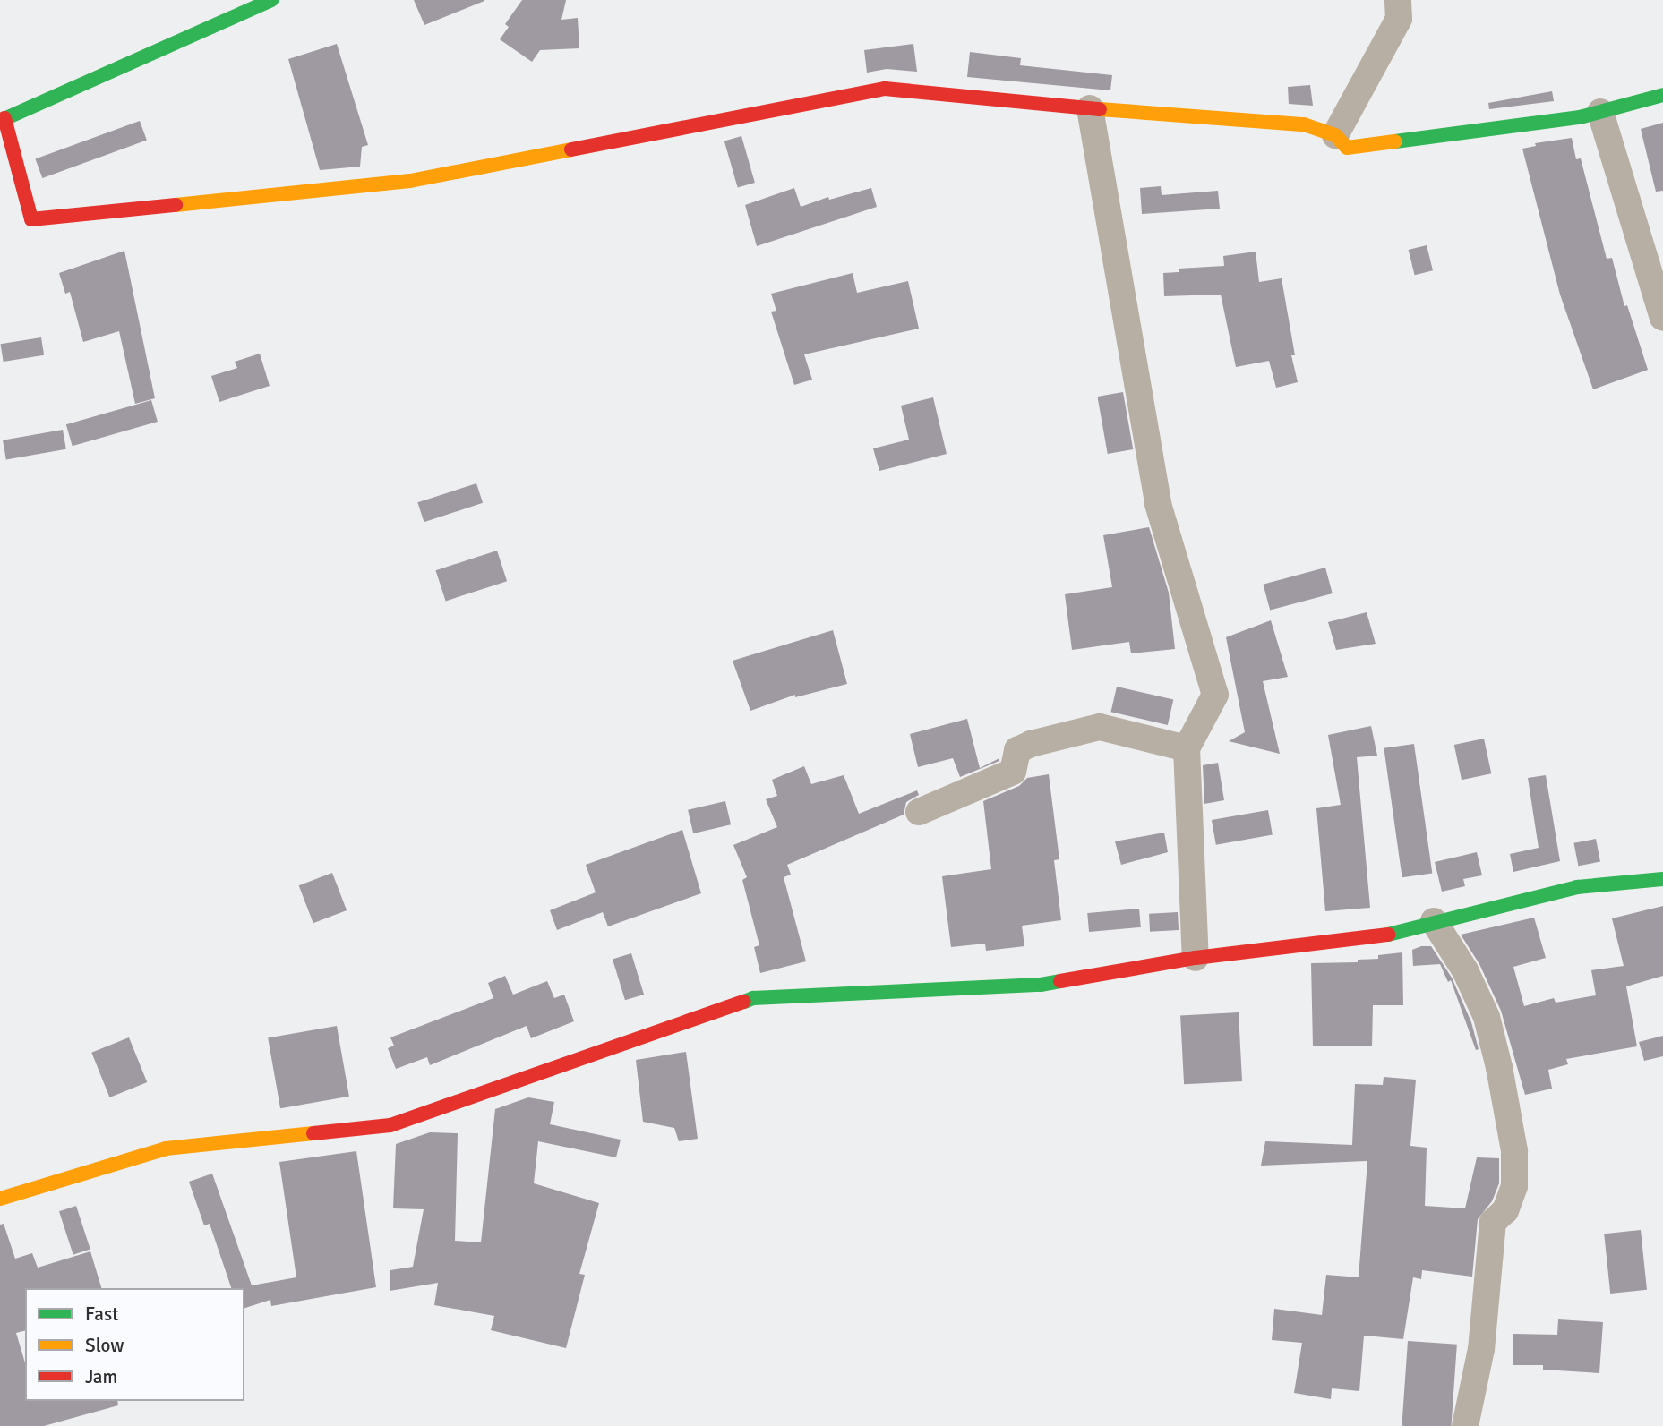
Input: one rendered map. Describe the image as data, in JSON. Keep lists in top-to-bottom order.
{
  "legend": ["Fast", "Slow", "Jam"]
}
